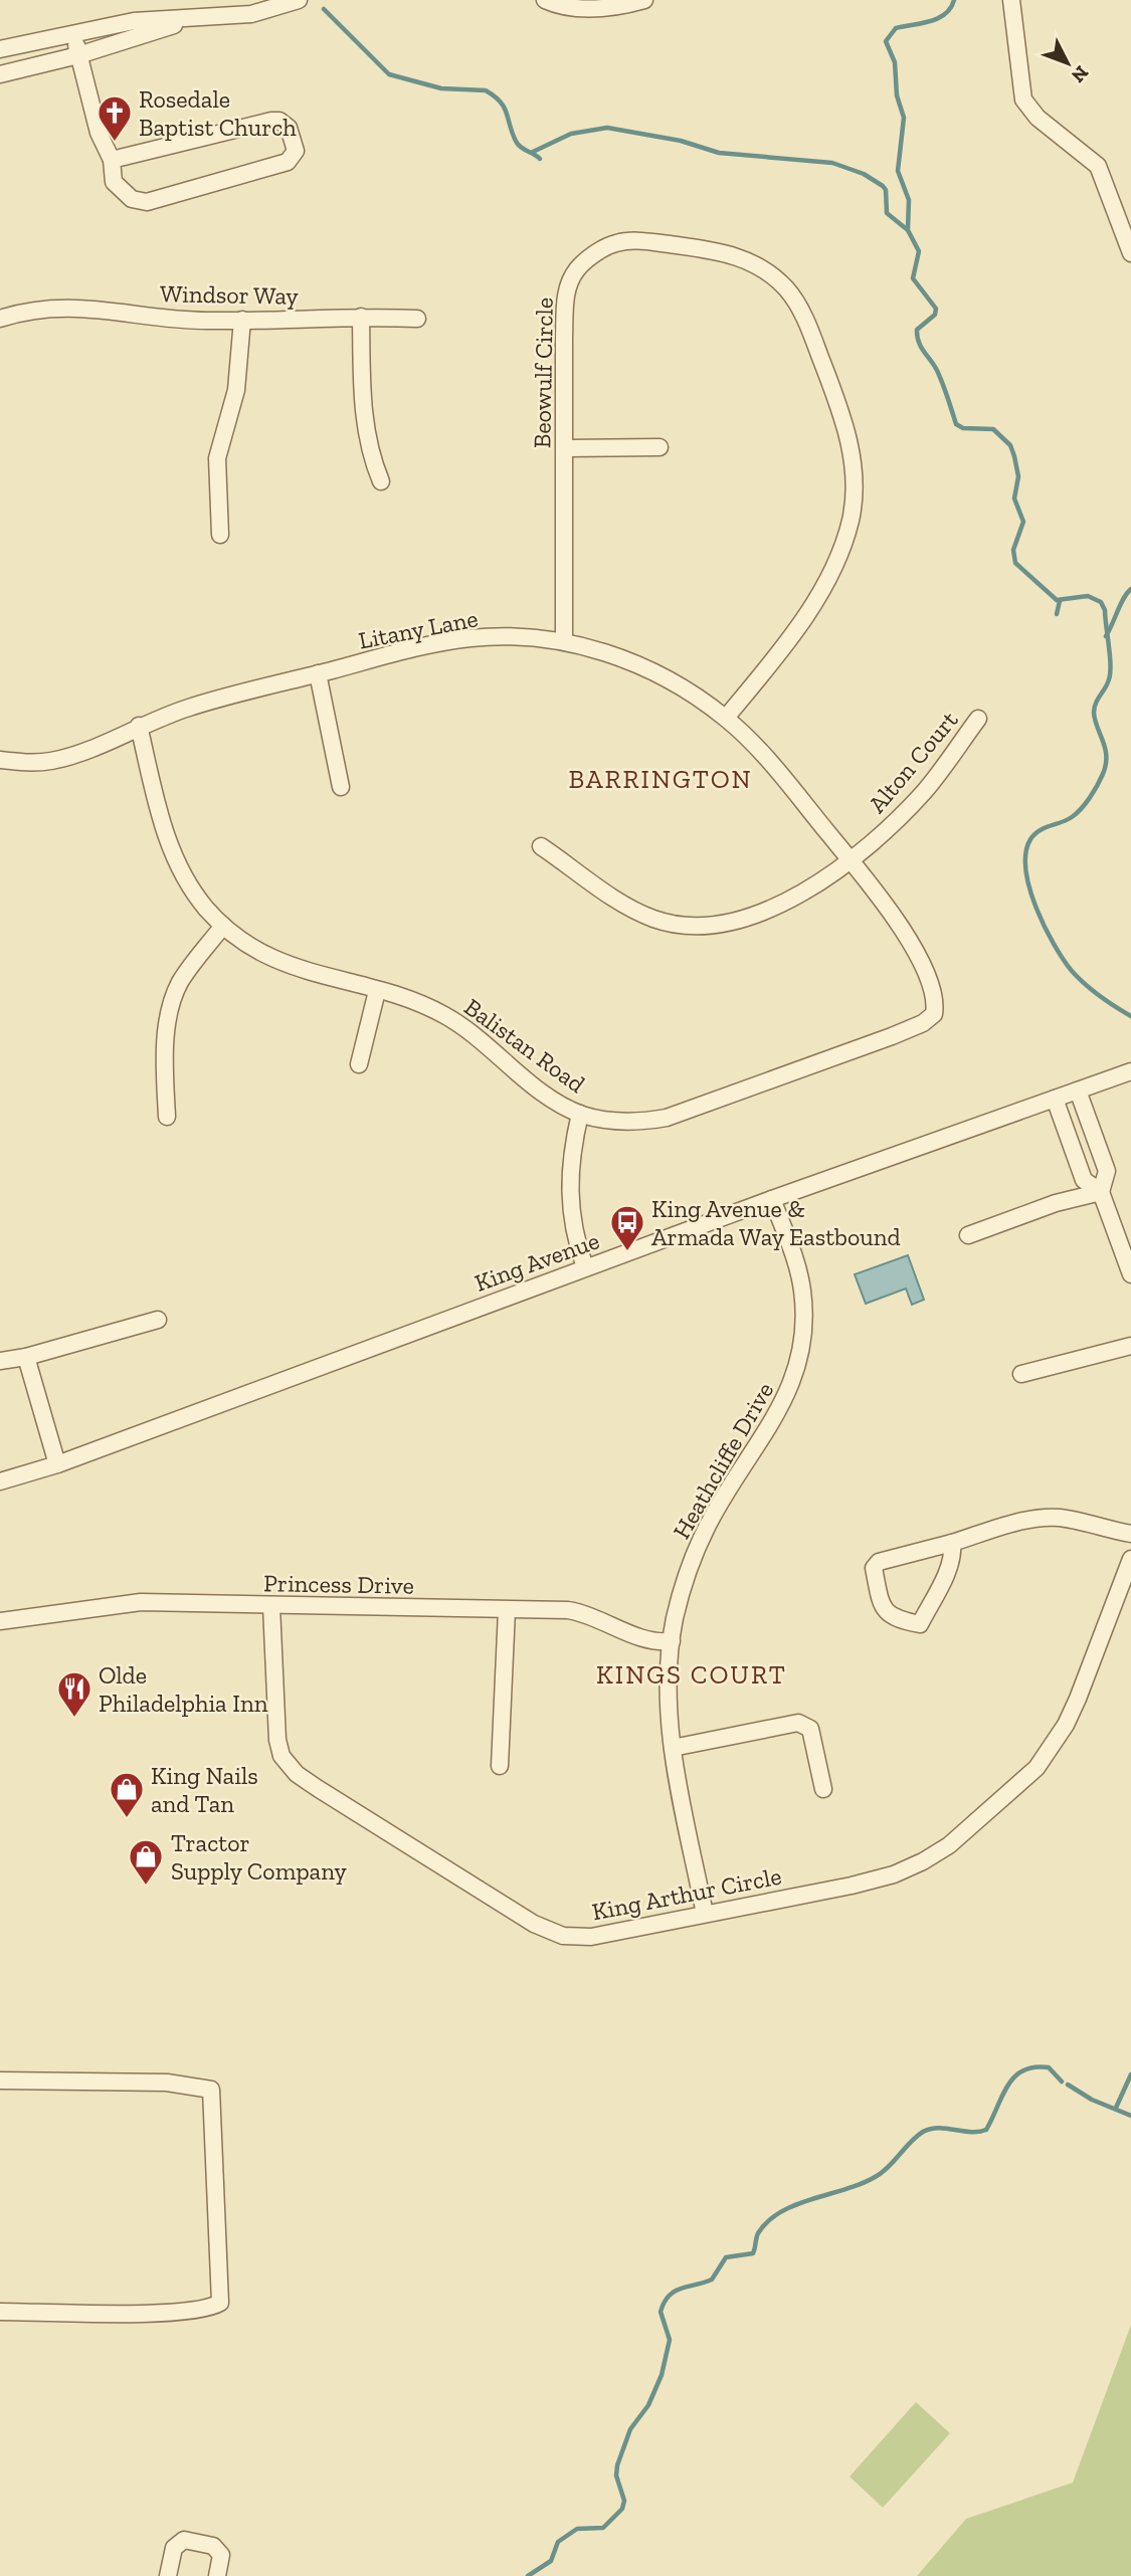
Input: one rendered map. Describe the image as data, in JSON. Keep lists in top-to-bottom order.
{
  "streets": {
    "street": [
      "Windsor Way",
      "Beowulf Circle",
      "Litany Lane",
      "Alton Court",
      "Balistan Road",
      "King Avenue",
      "Heathcliffe Drive",
      "Princess Drive",
      "King Arthur Circle"
    ]
  },
  "crossings": [
    ["Beowulf Circle", "Litany Lane"],
    ["Litany Lane", "Alton Court"],
    ["Litany Lane", "Balistan Road"],
    ["King Avenue", "Heathcliffe Drive"],
    ["Heathcliffe Drive", "Princess Drive"],
    ["Heathcliffe Drive", "King Arthur Circle"],
    ["Princess Drive", "King Arthur Circle"]
  ],
  "districts": ["BARRINGTON", "KINGS COURT"],
  "places": {
    "church": ["Rosedale Baptist Church"],
    "bus stop": ["King Avenue & Armada Way Eastbound"],
    "restaurant": ["Olde Philadelphia Inn"],
    "shop": ["King Nails and Tan", "Tractor Supply Company"]
  },
  "north": "bottom right"
}
